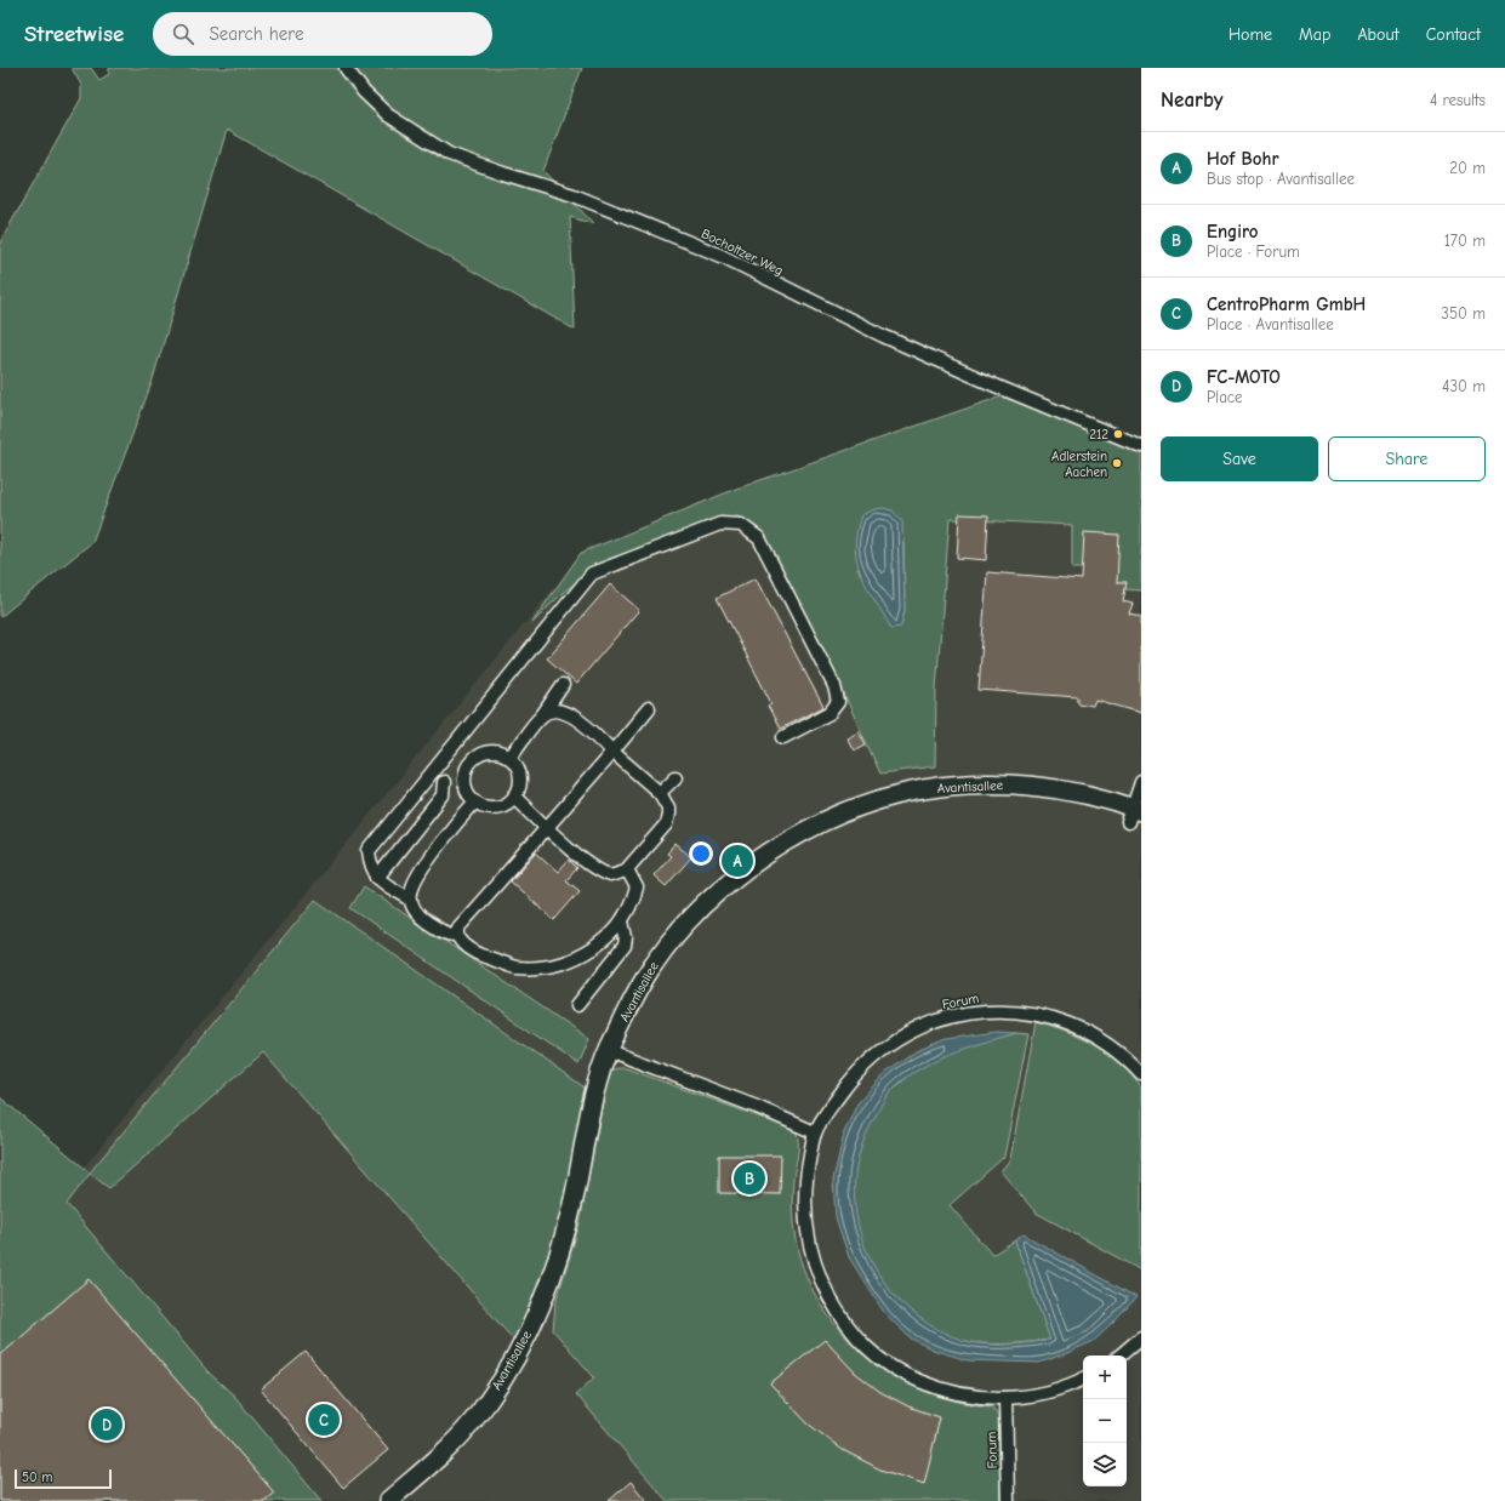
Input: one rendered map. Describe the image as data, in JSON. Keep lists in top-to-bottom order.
{
  "streets": {
    "street": ["Bocholtzer Weg", "Avantisallee", "Forum"]
  },
  "places": ["212", "Adlerstein Aachen"],
  "scale_bar": "50 m",
  "page": {
    "header": "Streetwise",
    "search": "Search here",
    "nav": [
      "Home",
      "Map",
      "About",
      "Contact"
    ],
    "heading": ["Nearby", "4 results"],
    "list": [
      {
        "mark": "A",
        "name": "Hof Bohr",
        "note": "Bus stop · Avantisallee",
        "value": "20 m"
      },
      {
        "mark": "B",
        "name": "Engiro",
        "note": "Place · Forum",
        "value": "170 m"
      },
      {
        "mark": "C",
        "name": "CentroPharm GmbH",
        "note": "Place · Avantisallee",
        "value": "350 m"
      },
      {
        "mark": "D",
        "name": "FC-MOTO",
        "note": "Place",
        "value": "430 m"
      }
    ],
    "buttons": ["Save", "Share"],
    "pins": [
      "A",
      "B",
      "C",
      "D"
    ],
    "map_buttons": ["+", "−"],
    "scale": "50 m"
  }
}
